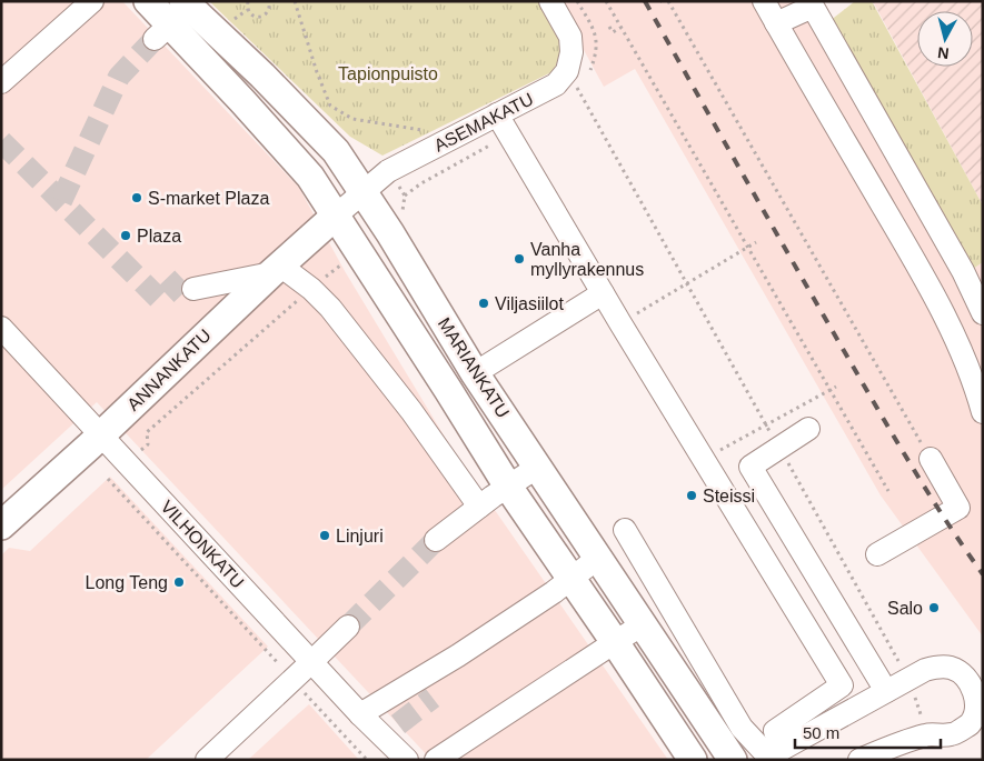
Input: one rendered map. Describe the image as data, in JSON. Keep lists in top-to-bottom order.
{
  "streets": {
    "main road": ["MARIANKATU", "ANNANKATU"],
    "street": ["ASEMAKATU", "VILHONKATU"]
  },
  "crossings": [
    ["ASEMAKATU", "MARIANKATU"],
    ["ASEMAKATU", "ANNANKATU"],
    ["MARIANKATU", "ANNANKATU"],
    ["ANNANKATU", "VILHONKATU"]
  ],
  "parks": ["Tapionpuisto"],
  "places": [
    "S-market Plaza",
    "Plaza",
    "Vanha myllyrakennus",
    "Viljasiilot",
    "Steissi",
    "Linjuri",
    "Long Teng",
    "Salo"
  ],
  "scale_bar": "50 m",
  "north": "bottom"
}
